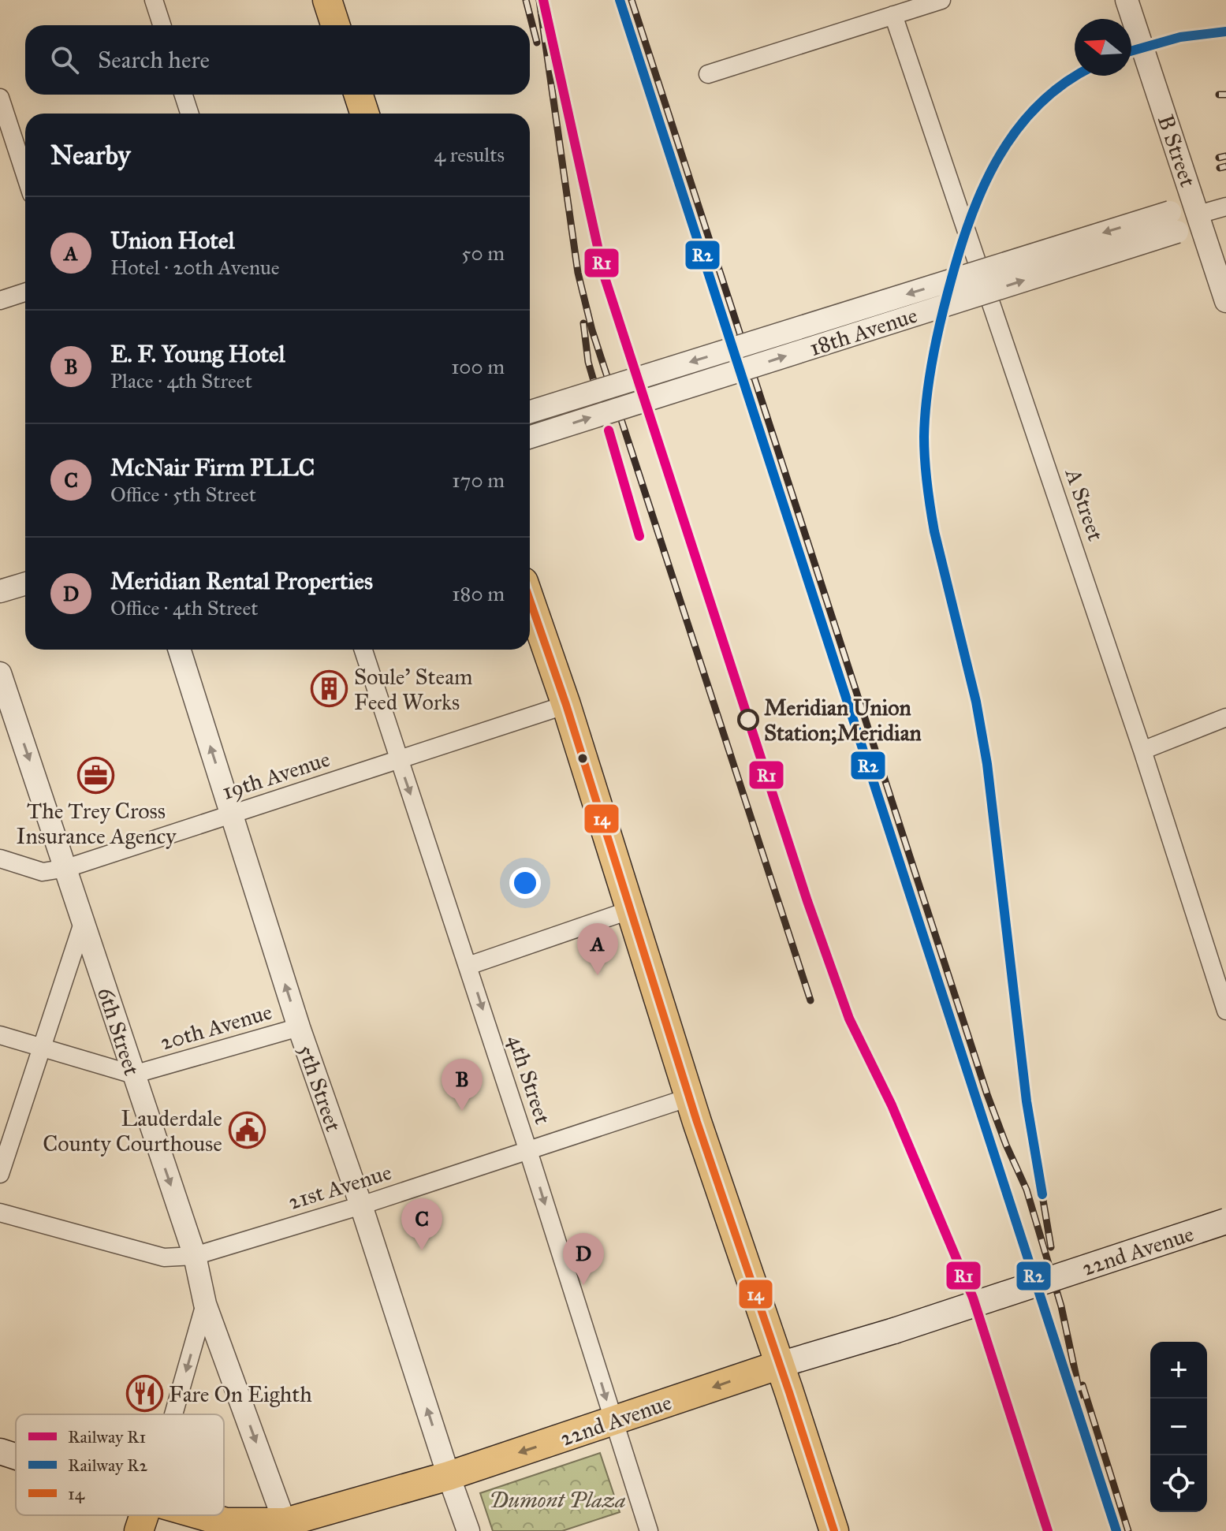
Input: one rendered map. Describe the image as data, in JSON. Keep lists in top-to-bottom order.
{
  "streets": {
    "main road": ["22nd Avenue"],
    "street": [
      "B Street",
      "18th Avenue",
      "A Street",
      "19th Avenue",
      "20th Avenue",
      "6th Street",
      "4th Street",
      "5th Street",
      "21st Avenue"
    ]
  },
  "crossings": [
    ["B Street", "18th Avenue"],
    ["19th Avenue", "6th Street"],
    ["19th Avenue", "4th Street"],
    ["19th Avenue", "5th Street"],
    ["20th Avenue", "6th Street"],
    ["20th Avenue", "5th Street"],
    ["6th Street", "21st Avenue"],
    ["6th Street", "22nd Avenue"],
    ["4th Street", "21st Avenue"],
    ["4th Street", "22nd Avenue"],
    ["5th Street", "21st Avenue"],
    ["5th Street", "22nd Avenue"]
  ],
  "one_way": ["6th Street", "4th Street", "5th Street"],
  "parks": ["Dumont Plaza"],
  "places": {
    "building": ["Soule’ Steam Feed Works"],
    "other": ["Meridian Union Station;Meridian"],
    "office": ["The Trey Cross Insurance Agency"],
    "public building": ["Lauderdale County Courthouse"],
    "restaurant": ["Fare On Eighth"]
  },
  "lines": ["rail line R1", "rail line R2", "transit line 14"],
  "legend": ["Railway R1", "Railway R2", "14"],
  "north": "left",
  "page": {
    "search": "Search here",
    "heading": ["Nearby", "4 results"],
    "list": [
      {
        "mark": "A",
        "name": "Union Hotel",
        "note": "Hotel · 20th Avenue",
        "value": "50 m"
      },
      {
        "mark": "B",
        "name": "E. F. Young Hotel",
        "note": "Place · 4th Street",
        "value": "100 m"
      },
      {
        "mark": "C",
        "name": "McNair Firm PLLC",
        "note": "Office · 5th Street",
        "value": "170 m"
      },
      {
        "mark": "D",
        "name": "Meridian Rental Properties",
        "note": "Office · 4th Street",
        "value": "180 m"
      }
    ],
    "pins": [
      "A",
      "B",
      "C",
      "D"
    ],
    "map_buttons": ["+", "−"]
  }
}
